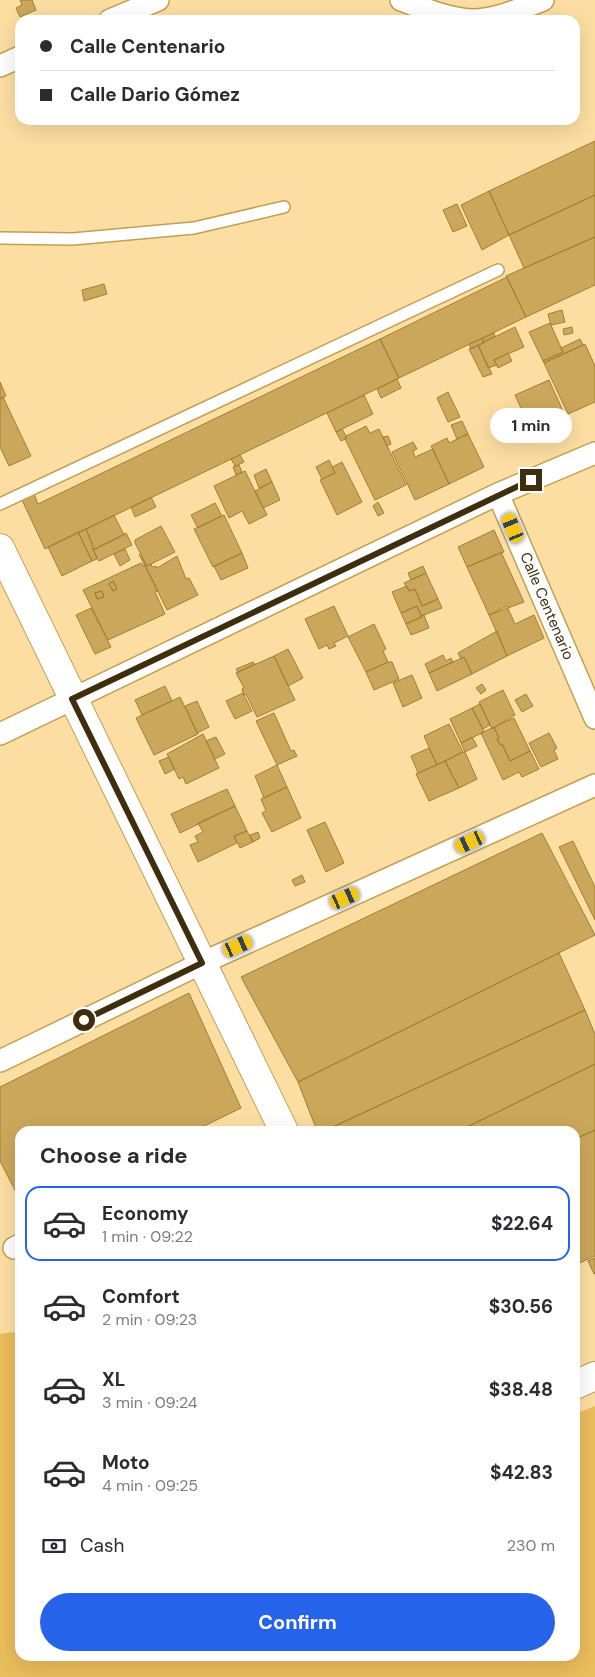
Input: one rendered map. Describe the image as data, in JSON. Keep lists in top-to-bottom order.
{
  "streets": {
    "street": ["Calle Centenario"]
  },
  "page": {
    "banner": ["Calle Centenario", "Calle Dario Gómez"],
    "bubble": "1 min",
    "heading": "Choose a ride",
    "list": [
      {
        "name": "Economy",
        "note": "1 min · 09:22",
        "value": "$22.64"
      },
      {
        "name": "Comfort",
        "note": "2 min · 09:23",
        "value": "$30.56"
      },
      {
        "name": "XL",
        "note": "3 min · 09:24",
        "value": "$38.48"
      },
      {
        "name": "Moto",
        "note": "4 min · 09:25",
        "value": "$42.83"
      }
    ],
    "pay": ["Cash", "230 m"],
    "buttons": "Confirm"
  }
}
